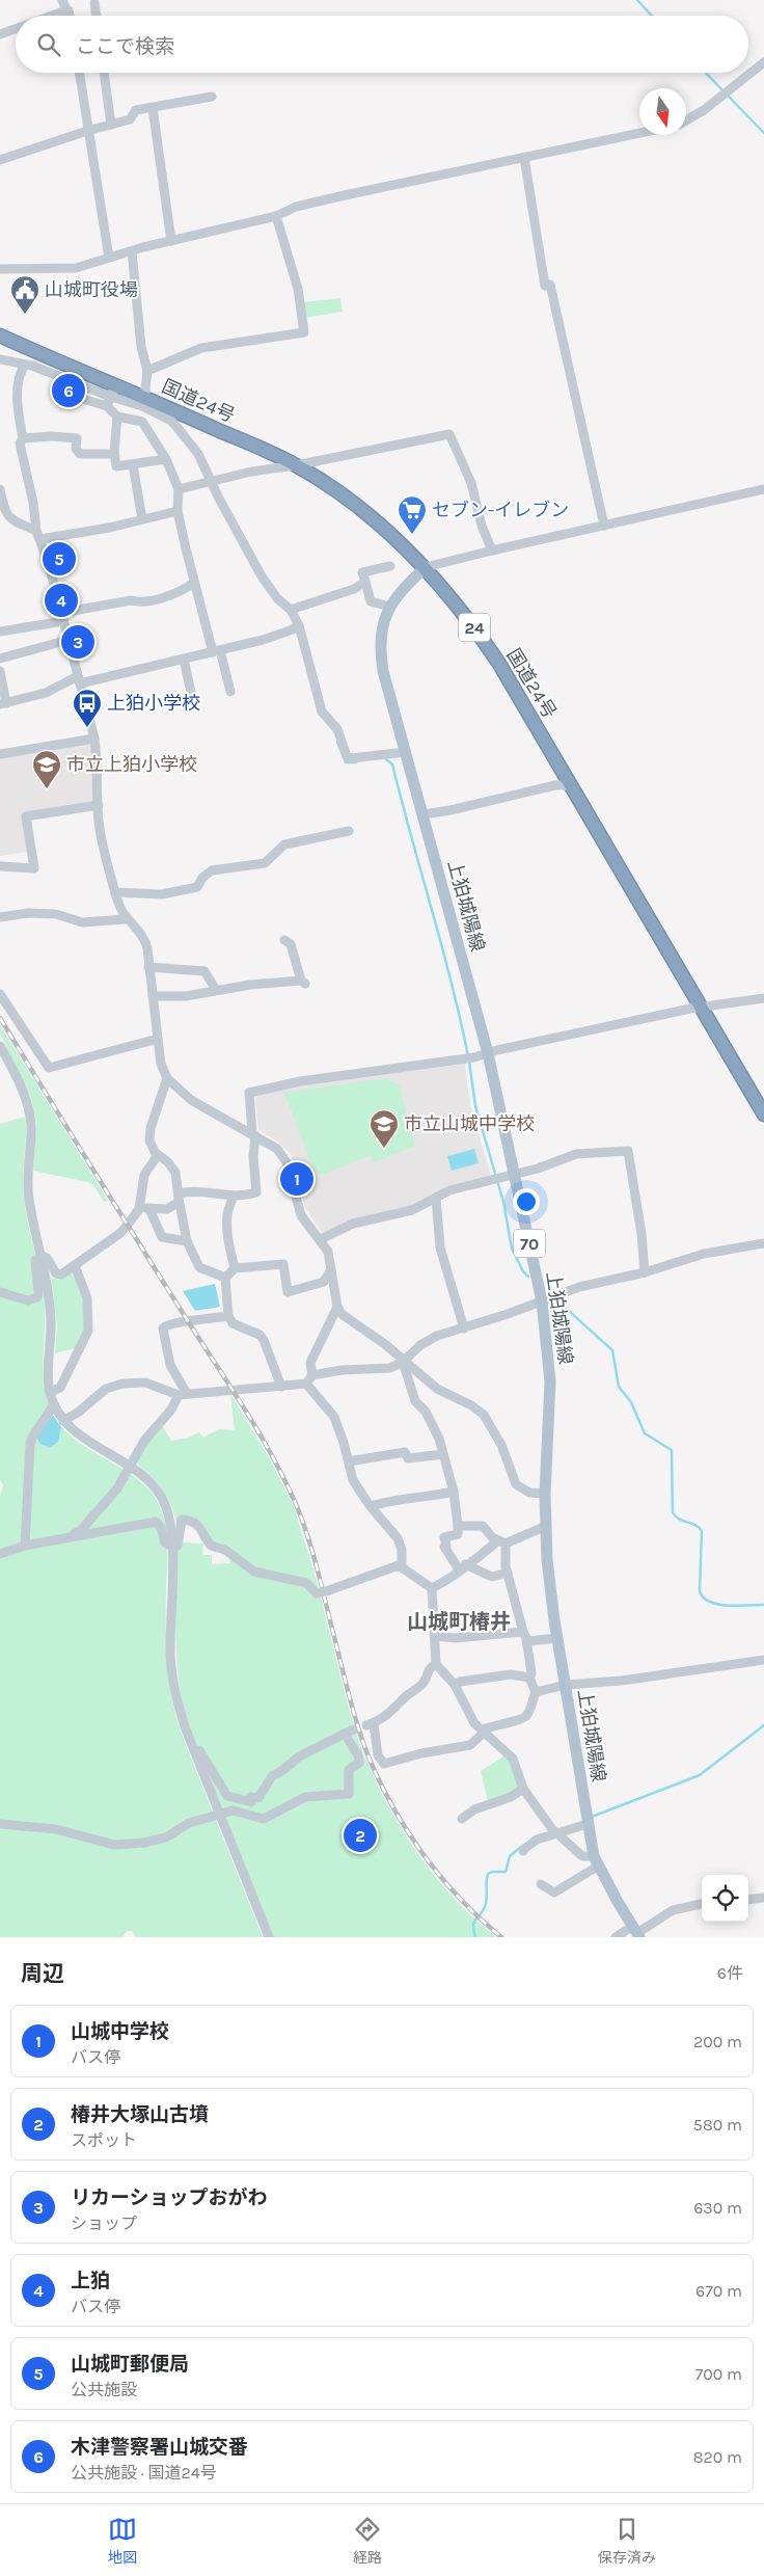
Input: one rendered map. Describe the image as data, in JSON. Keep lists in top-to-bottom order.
{
  "streets": {
    "highway": ["国道24号", "24"],
    "main road": ["上狛城陽線", "70"]
  },
  "crossings": [
    ["国道24号", "上狛城陽線"]
  ],
  "districts": ["山城町椿井"],
  "places": {
    "public building": ["山城町役場"],
    "supermarket": ["セブン-イレブン"],
    "bus stop": ["上狛小学校"],
    "school or university": ["市立上狛小学校", "市立山城中学校"]
  },
  "north": "bottom",
  "page": {
    "search": "ここで検索",
    "pins": [
      "6",
      "5",
      "4",
      "3",
      "1",
      "2"
    ],
    "heading": ["周辺", "6件"],
    "list": [
      {
        "mark": "1",
        "name": "山城中学校",
        "note": "バス停",
        "value": "200 m"
      },
      {
        "mark": "2",
        "name": "椿井大塚山古墳",
        "note": "スポット",
        "value": "580 m"
      },
      {
        "mark": "3",
        "name": "リカーショップおがわ",
        "note": "ショップ",
        "value": "630 m"
      },
      {
        "mark": "4",
        "name": "上狛",
        "note": "バス停",
        "value": "670 m"
      },
      {
        "mark": "5",
        "name": "山城町郵便局",
        "note": "公共施設",
        "value": "700 m"
      },
      {
        "mark": "6",
        "name": "木津警察署山城交番",
        "note": "公共施設 · 国道24号",
        "value": "820 m"
      }
    ],
    "nav": ["地図", "経路", "保存済み"]
  }
}
